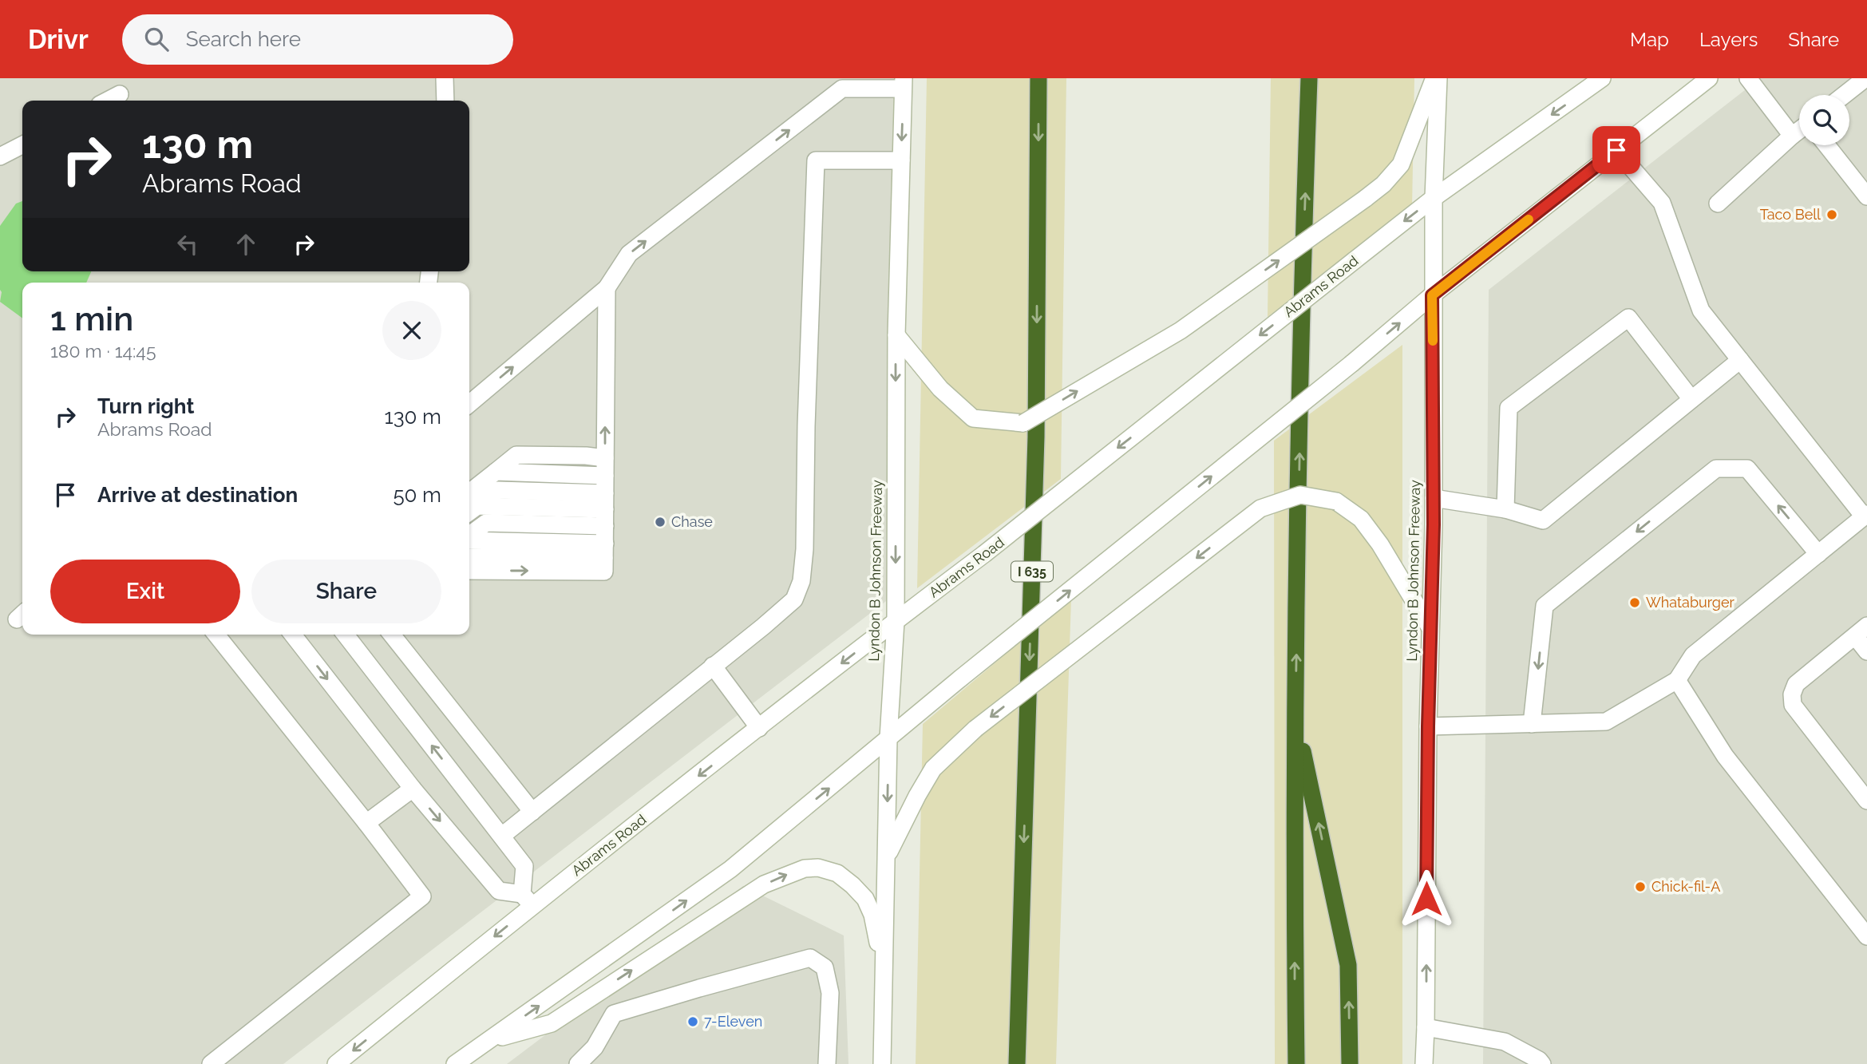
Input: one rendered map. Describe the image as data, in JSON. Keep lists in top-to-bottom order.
{
  "streets": {
    "highway": ["I 635"],
    "main road": ["Abrams Road", "Lyndon B Johnson Freeway"]
  },
  "crossings": [
    ["Abrams Road", "Lyndon B Johnson Freeway"]
  ],
  "places": [
    "Taco Bell",
    "Chase",
    "Whataburger",
    "Chick-fil-A",
    "7-Eleven"
  ],
  "page": {
    "header": "Drivr",
    "search": "Search here",
    "nav": ["Map", "Layers", "Share"],
    "turn": ["130 m", "Abrams Road"],
    "heading": ["1 min", "180 m · 14:45"],
    "list": [
      {
        "name": "Turn right",
        "note": "Abrams Road",
        "value": "130 m"
      },
      {
        "name": "Arrive at destination",
        "value": "50 m"
      }
    ],
    "buttons": ["Exit", "Share"]
  }
}
